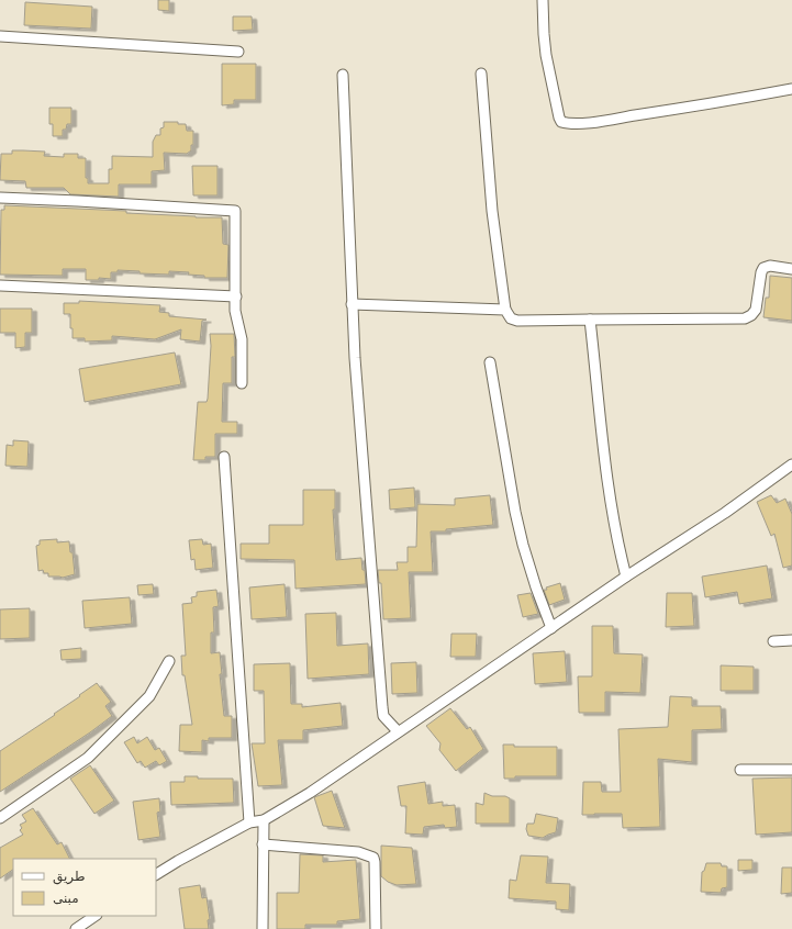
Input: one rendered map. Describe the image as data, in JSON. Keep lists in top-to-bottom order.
{
  "legend": ["طريق", "مبنى"]
}
